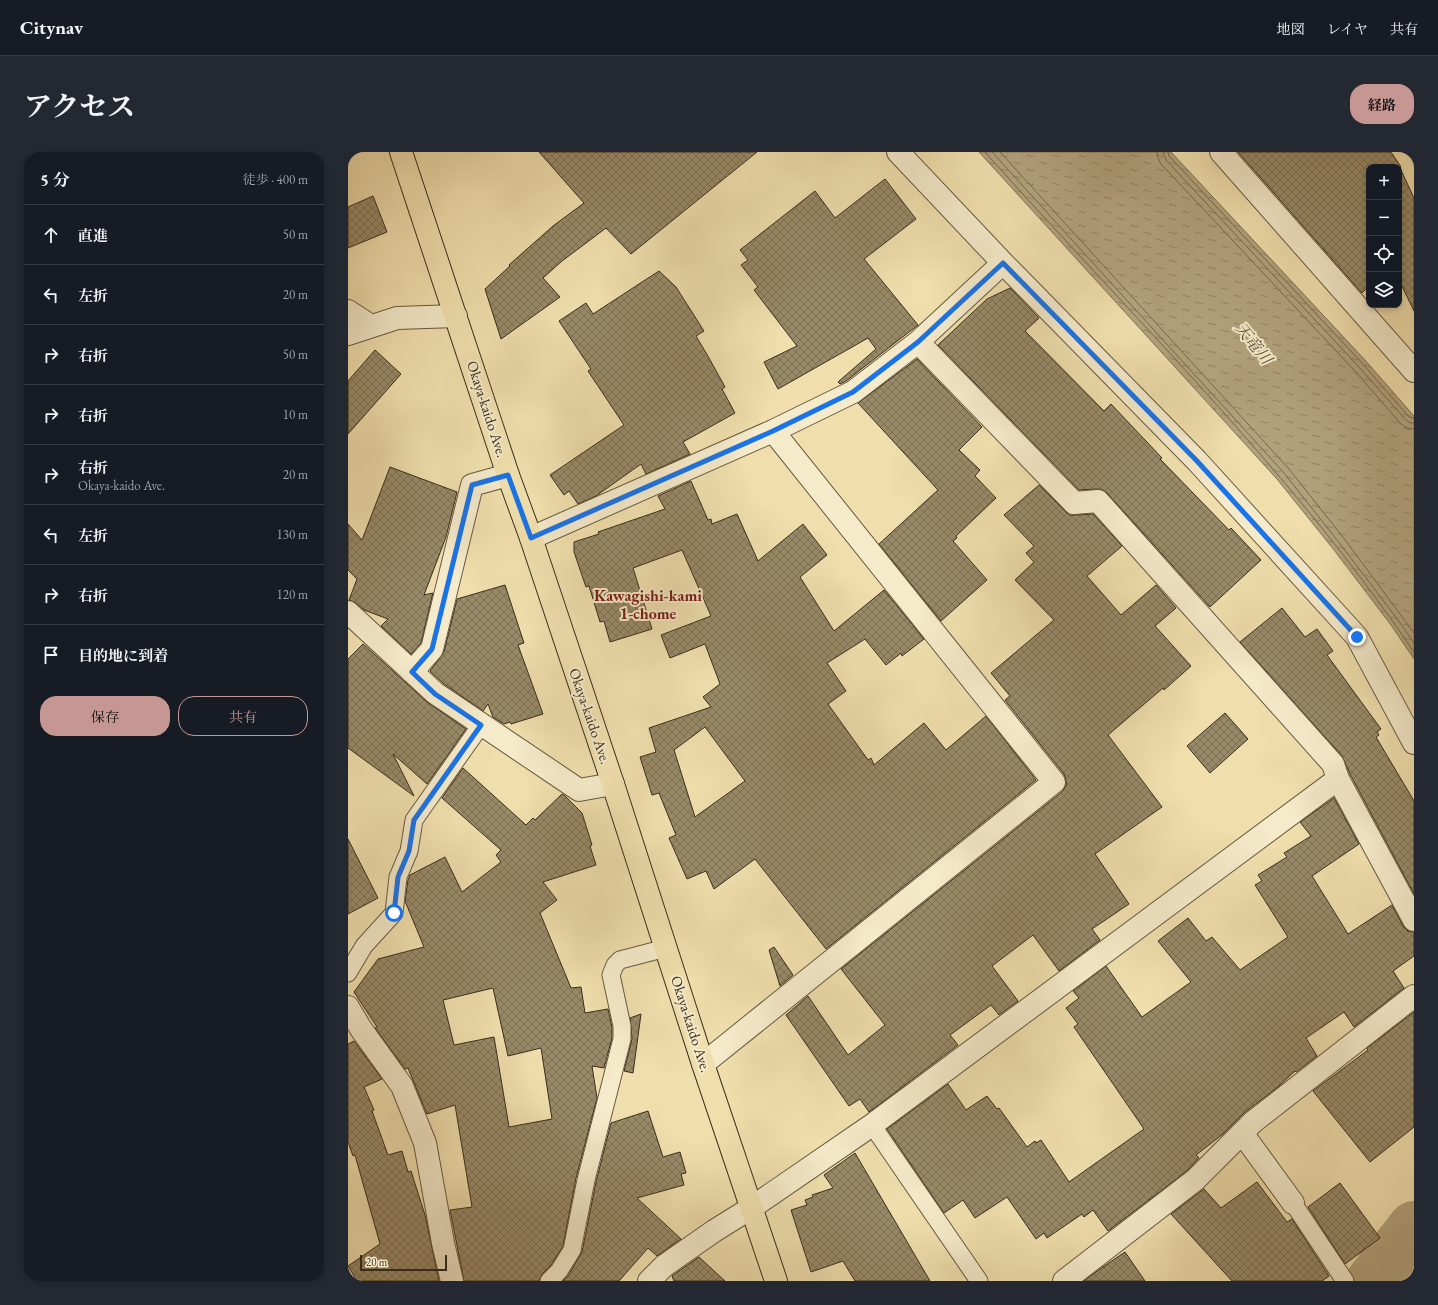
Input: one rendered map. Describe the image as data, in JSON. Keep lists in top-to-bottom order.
{
  "streets": {
    "main road": ["Okaya-kaido Ave."]
  },
  "districts": ["Kawagishi-kami 1-chome"],
  "water": ["天竜川"],
  "scale_bar": "20 m",
  "page": {
    "header": "Citynav",
    "nav": ["地図", "レイヤ", "共有"],
    "title": "アクセス",
    "buttons": [
      "経路",
      ["保存", "共有"]
    ],
    "heading": ["5 分", "徒歩 · 400 m"],
    "map_buttons": ["+", "−"],
    "list": [
      ["直進", "50 m"],
      ["左折", "20 m"],
      ["右折", "50 m"],
      ["右折", "10 m"],
      ["右折", "Okaya-kaido Ave.", "20 m"],
      ["左折", "130 m"],
      ["右折", "120 m"],
      "目的地に到着"
    ],
    "scale": "20 m"
  }
}
